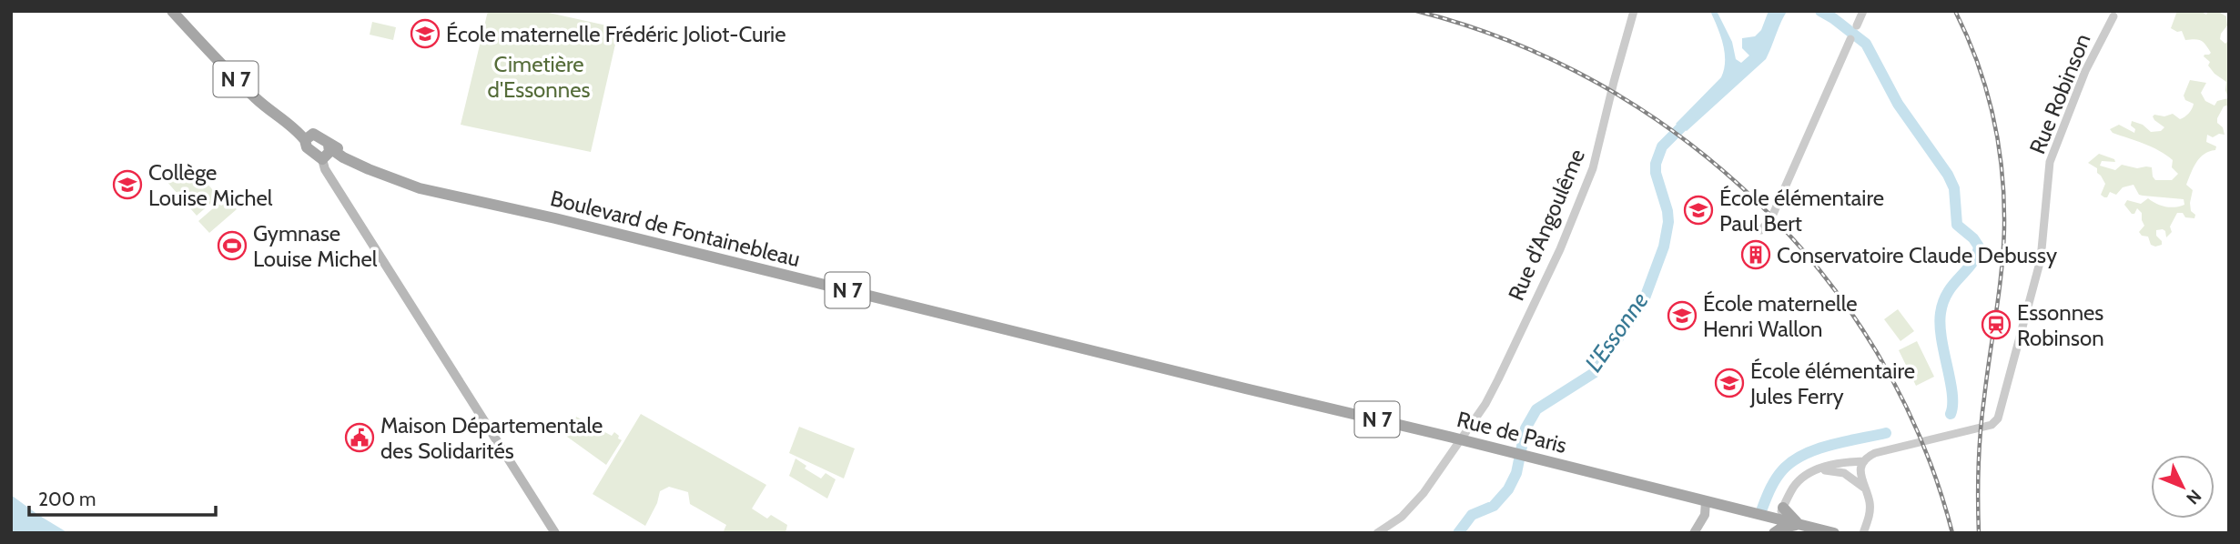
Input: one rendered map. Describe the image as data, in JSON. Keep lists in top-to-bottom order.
{
  "streets": {
    "main road": ["N 7", "Boulevard de Fontainebleau", "Rue de Paris"],
    "street": ["Rue Robinson", "Rue d'Angoulême"]
  },
  "crossings": [
    ["N 7", "Rue Robinson"],
    ["N 7", "Boulevard de Fontainebleau"],
    ["N 7", "Rue de Paris"],
    ["Rue Robinson", "Rue de Paris"],
    ["Rue d'Angoulême", "Rue de Paris"],
    ["Boulevard de Fontainebleau", "Rue de Paris"]
  ],
  "water": ["L'Essonne"],
  "parks": ["Cimetière d'Essonnes"],
  "places": {
    "school or university": [
      "École maternelle Frédéric Joliot-Curie",
      "Collège Louise Michel",
      "École élémentaire Paul Bert",
      "École maternelle Henri Wallon",
      "École élémentaire Jules Ferry"
    ],
    "sports": ["Gymnase Louise Michel"],
    "building": ["Conservatoire Claude Debussy"],
    "station": ["Essonnes Robinson"],
    "public building": ["Maison Départementale des Solidarités"]
  },
  "scale_bar": "200 m",
  "north": "bottom right"
}
